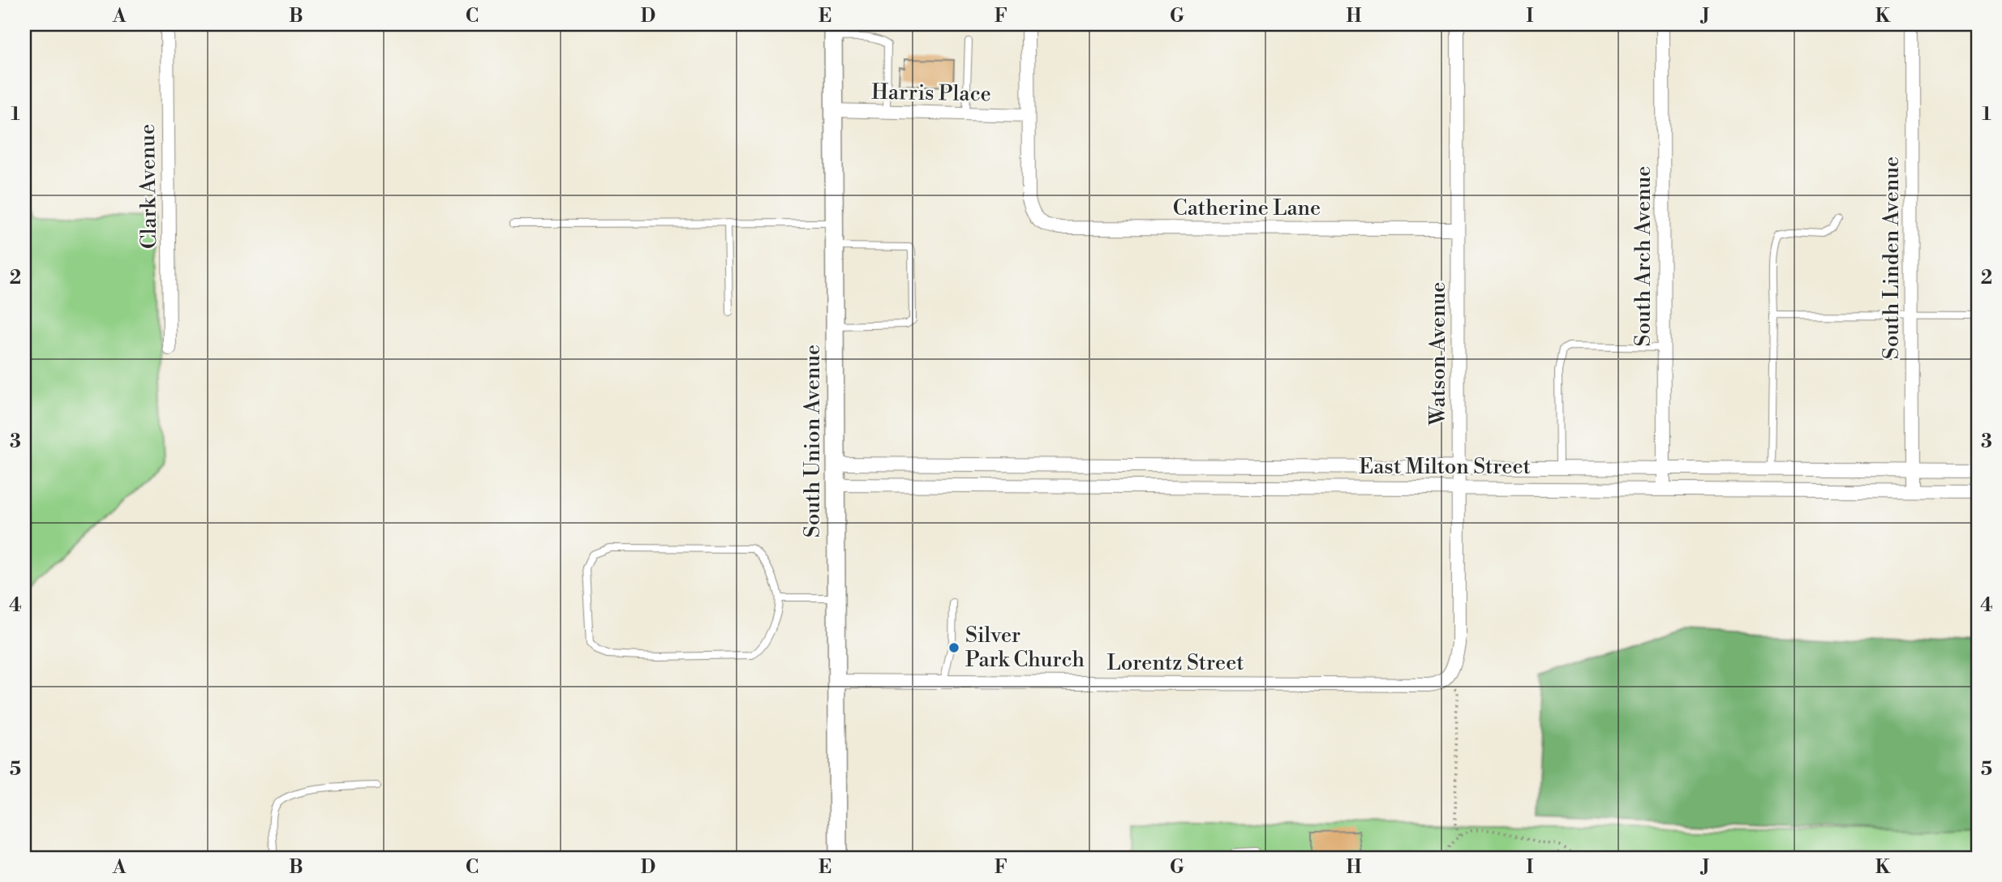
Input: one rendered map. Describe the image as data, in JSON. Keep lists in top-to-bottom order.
{
  "streets": {
    "main road": ["South Union Avenue"],
    "street": [
      "Harris Place",
      "Clark Avenue",
      "Catherine Lane",
      "South Arch Avenue",
      "South Linden Avenue",
      "Watson Avenue",
      "East Milton Street",
      "Lorentz Street"
    ]
  },
  "crossings": [
    ["Harris Place", "Catherine Lane"],
    ["Harris Place", "South Union Avenue"],
    ["Catherine Lane", "Watson Avenue"],
    ["South Arch Avenue", "East Milton Street"],
    ["South Linden Avenue", "East Milton Street"],
    ["Watson Avenue", "East Milton Street"],
    ["Watson Avenue", "Lorentz Street"],
    ["South Union Avenue", "East Milton Street"],
    ["South Union Avenue", "Lorentz Street"]
  ],
  "places": ["Silver Park Church"],
  "grid": {
    "columns": [
      "A",
      "B",
      "C",
      "D",
      "E",
      "F",
      "G",
      "H",
      "I",
      "J",
      "K"
    ],
    "rows": [
      "1",
      "2",
      "3",
      "4",
      "5"
    ]
  }
}
